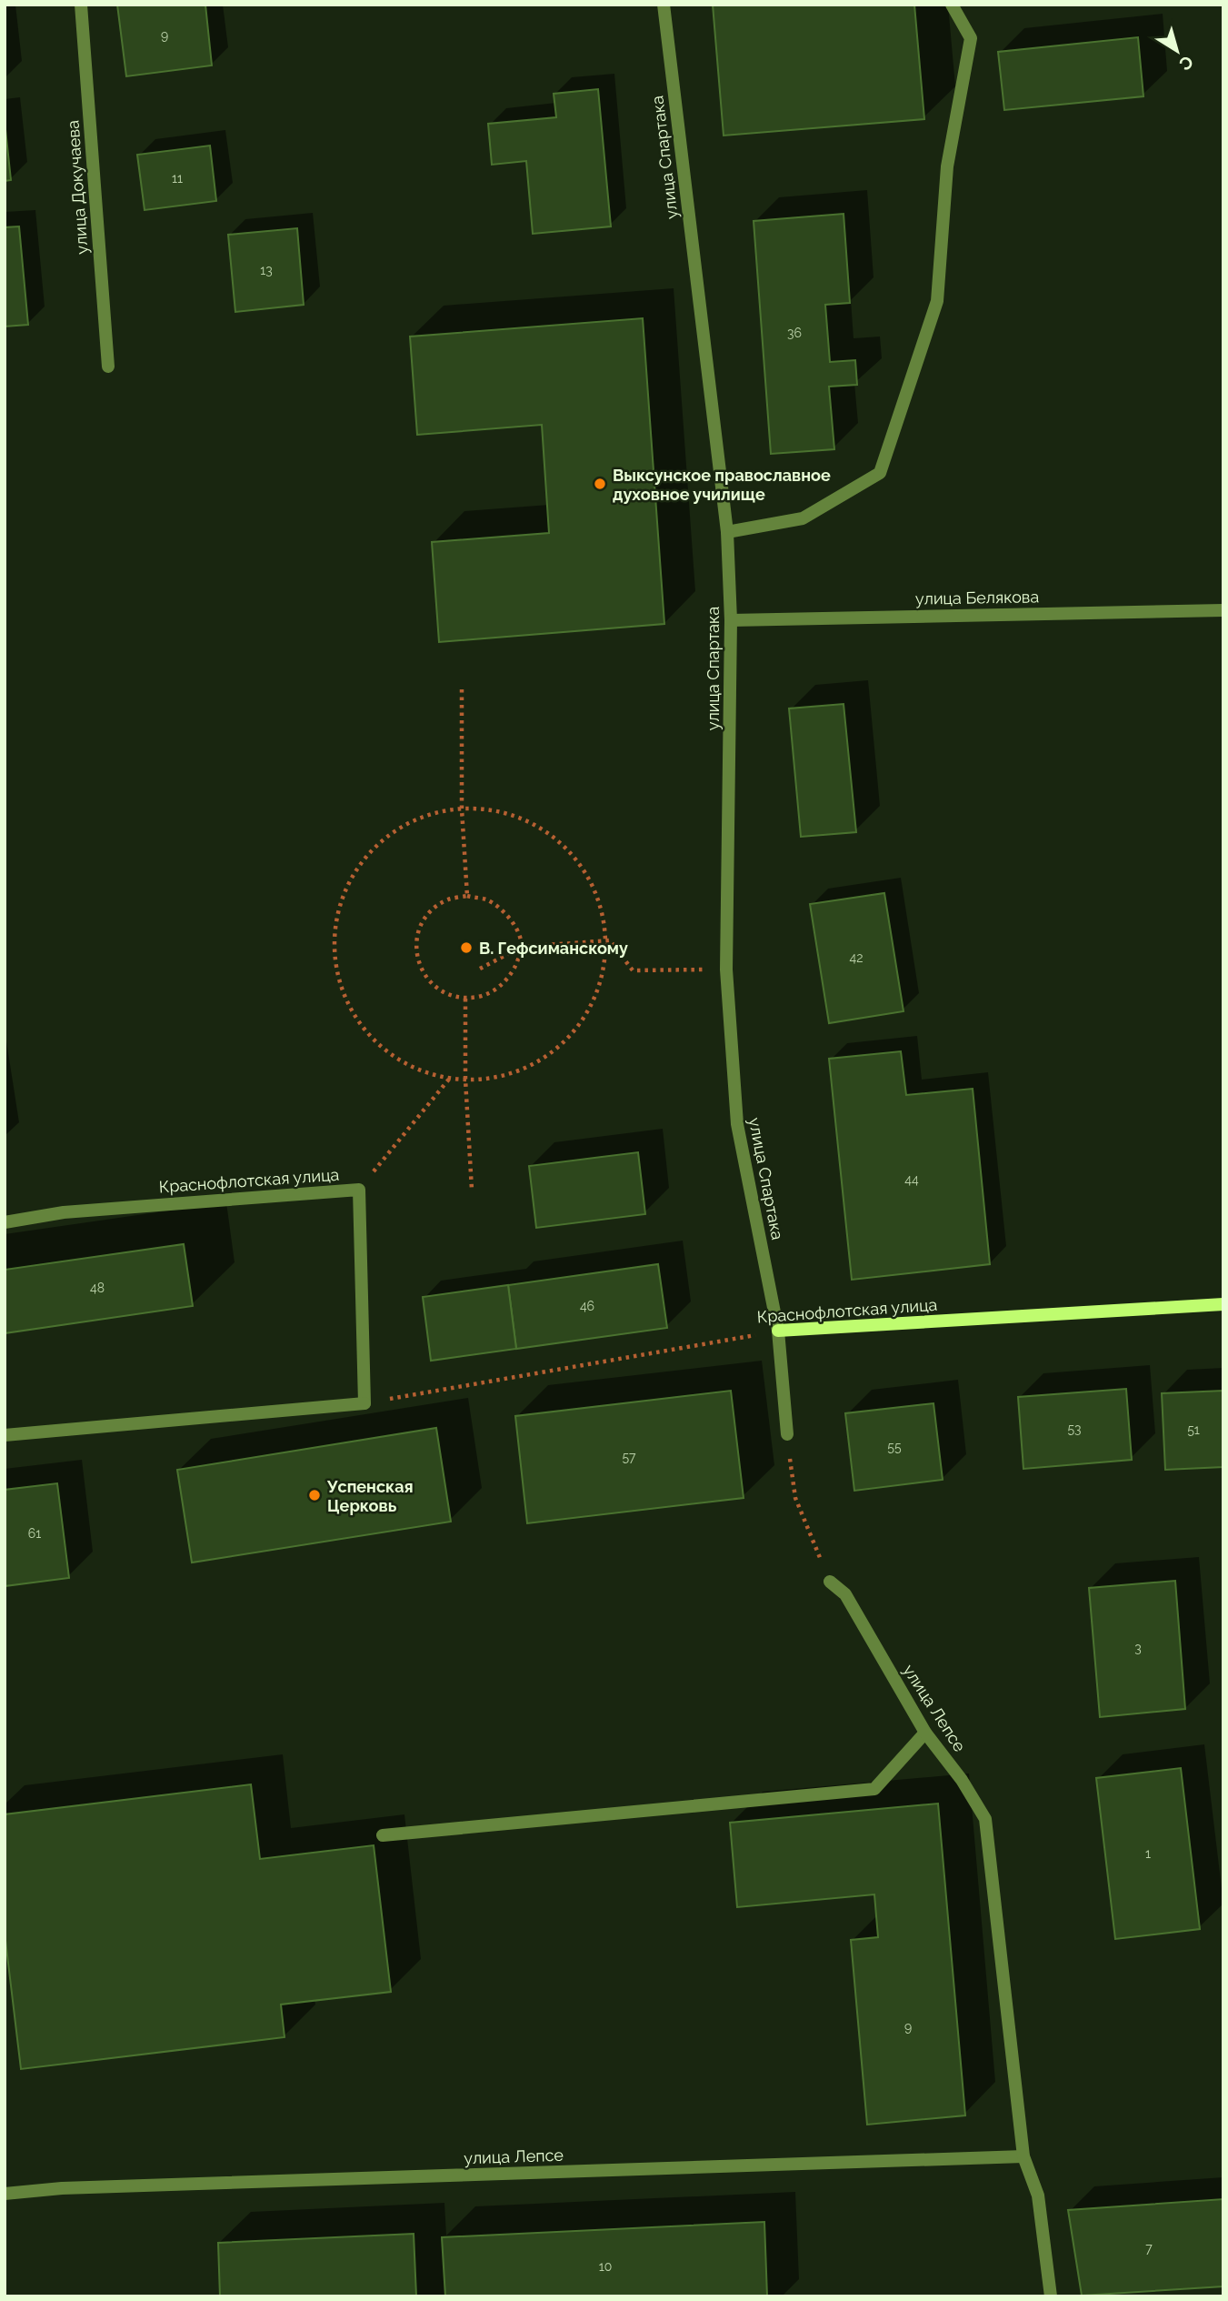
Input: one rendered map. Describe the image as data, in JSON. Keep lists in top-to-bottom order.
{
  "streets": {
    "street": [
      "улица Спартака",
      "улица Докучаева",
      "улица Белякова",
      "Краснофлотская улица",
      "улица Лепсе"
    ]
  },
  "crossings": [
    ["улица Спартака", "улица Белякова"],
    ["улица Спартака", "Краснофлотская улица"]
  ],
  "places": ["Выксунское православное духовное училище", "В. Гефсиманскому", "Успенская Церковь"],
  "house_numbers": [
    "9",
    "11",
    "13",
    "36",
    "42",
    "44",
    "48",
    "46",
    "53",
    "51",
    "55",
    "57",
    "61",
    "3",
    "1",
    "9",
    "7",
    "10"
  ],
  "north": "bottom right"
}
